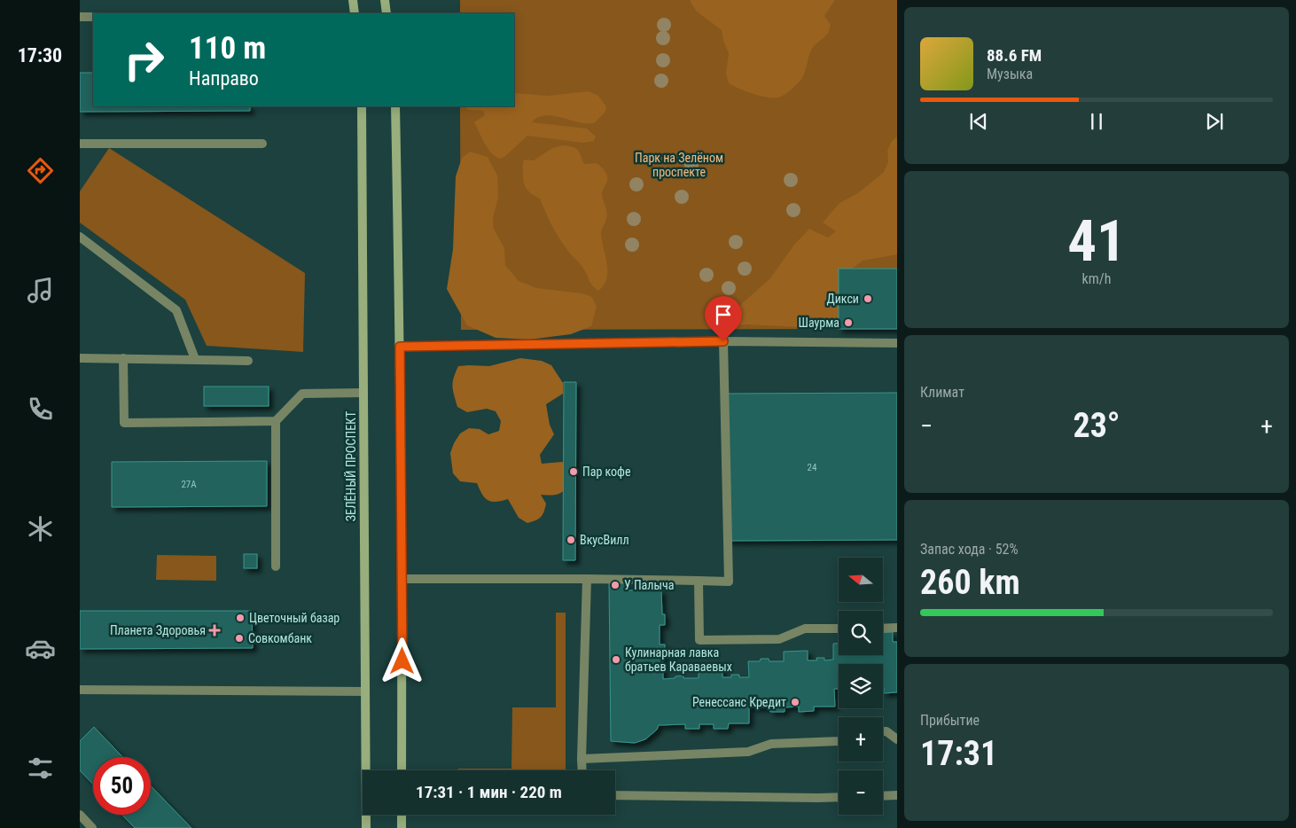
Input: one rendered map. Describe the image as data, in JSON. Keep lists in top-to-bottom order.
{
  "streets": {
    "main road": ["ЗЕЛЁНЫЙ ПРОСПЕКТ"]
  },
  "parks": ["Парк на Зелёном проспекте"],
  "places": {
    "other": [
      "Дикси",
      "Шаурма",
      "Пар кофе",
      "ВкусВилл",
      "У Палыча",
      "Цветочный базар",
      "Совкомбанк",
      "Кулинарная лавка братьев Караваевых",
      "Ренессанс Кредит"
    ],
    "health": ["Планета Здоровья"]
  },
  "house_numbers": ["24", "27А"],
  "north": "left",
  "page": {
    "tabs": "17:30",
    "turn": ["110 m", "Направо"],
    "song": ["88.6 FM", "Музыка"],
    "tile": [
      ["41", "km/h"],
      "Климат",
      ["Запас хода · 52%", "260 km"],
      ["Прибытие", "17:31"]
    ],
    "heat": ["−", "23°", "+"],
    "map_buttons": ["+", "−"],
    "limit": "50",
    "trip": "17:31 · 1 мин · 220 m"
  }
}
